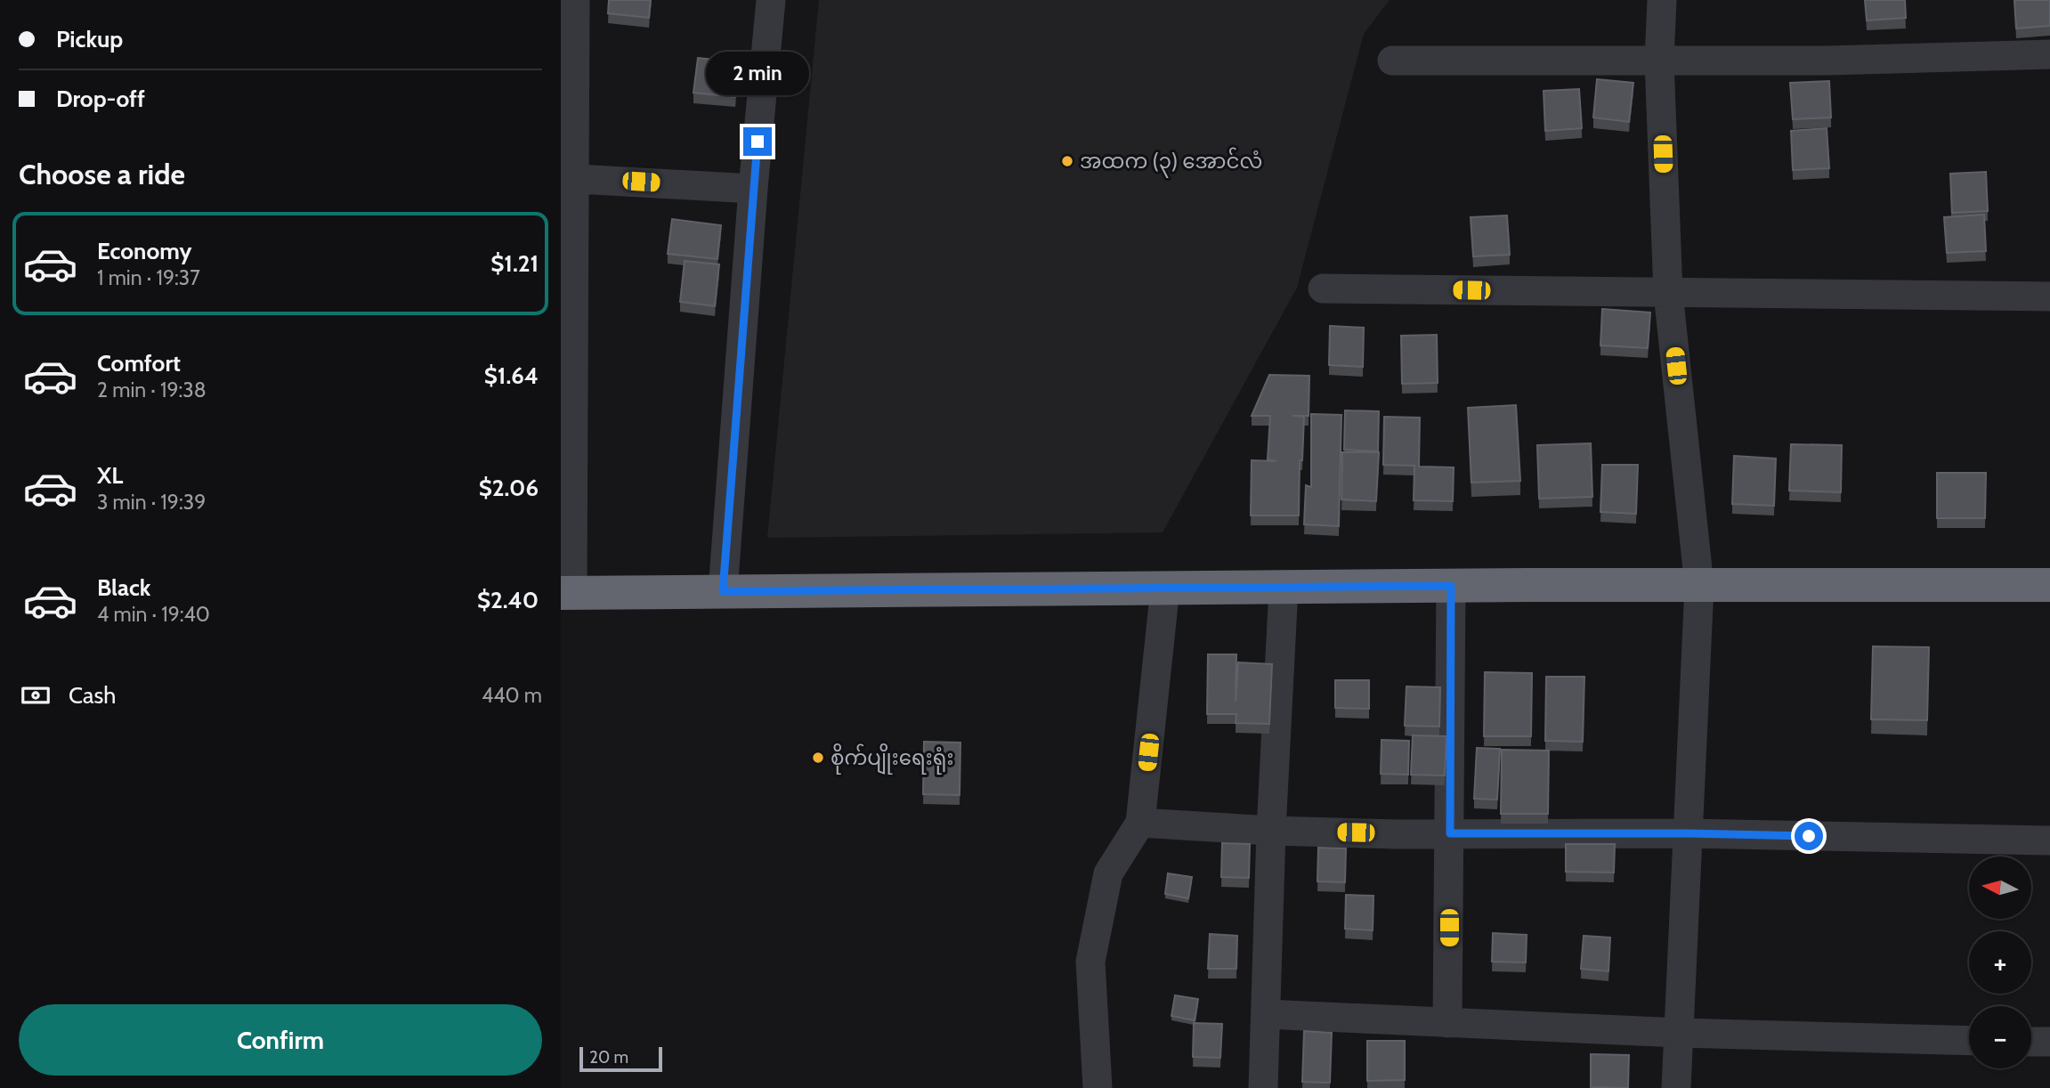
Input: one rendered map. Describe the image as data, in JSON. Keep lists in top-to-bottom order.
{
  "places": ["အထက (၃) အောင်လံ", "စိုက်ပျိုးရေးရုံး"],
  "scale_bar": "20 m",
  "north": "left",
  "page": {
    "banner": ["Pickup", "Drop-off"],
    "bubble": "2 min",
    "heading": "Choose a ride",
    "list": [
      {
        "name": "Economy",
        "note": "1 min · 19:37",
        "value": "$1.21"
      },
      {
        "name": "Comfort",
        "note": "2 min · 19:38",
        "value": "$1.64"
      },
      {
        "name": "XL",
        "note": "3 min · 19:39",
        "value": "$2.06"
      },
      {
        "name": "Black",
        "note": "4 min · 19:40",
        "value": "$2.40"
      }
    ],
    "pay": ["Cash", "440 m"],
    "map_buttons": ["+", "−"],
    "buttons": "Confirm",
    "scale": "20 m"
  }
}
